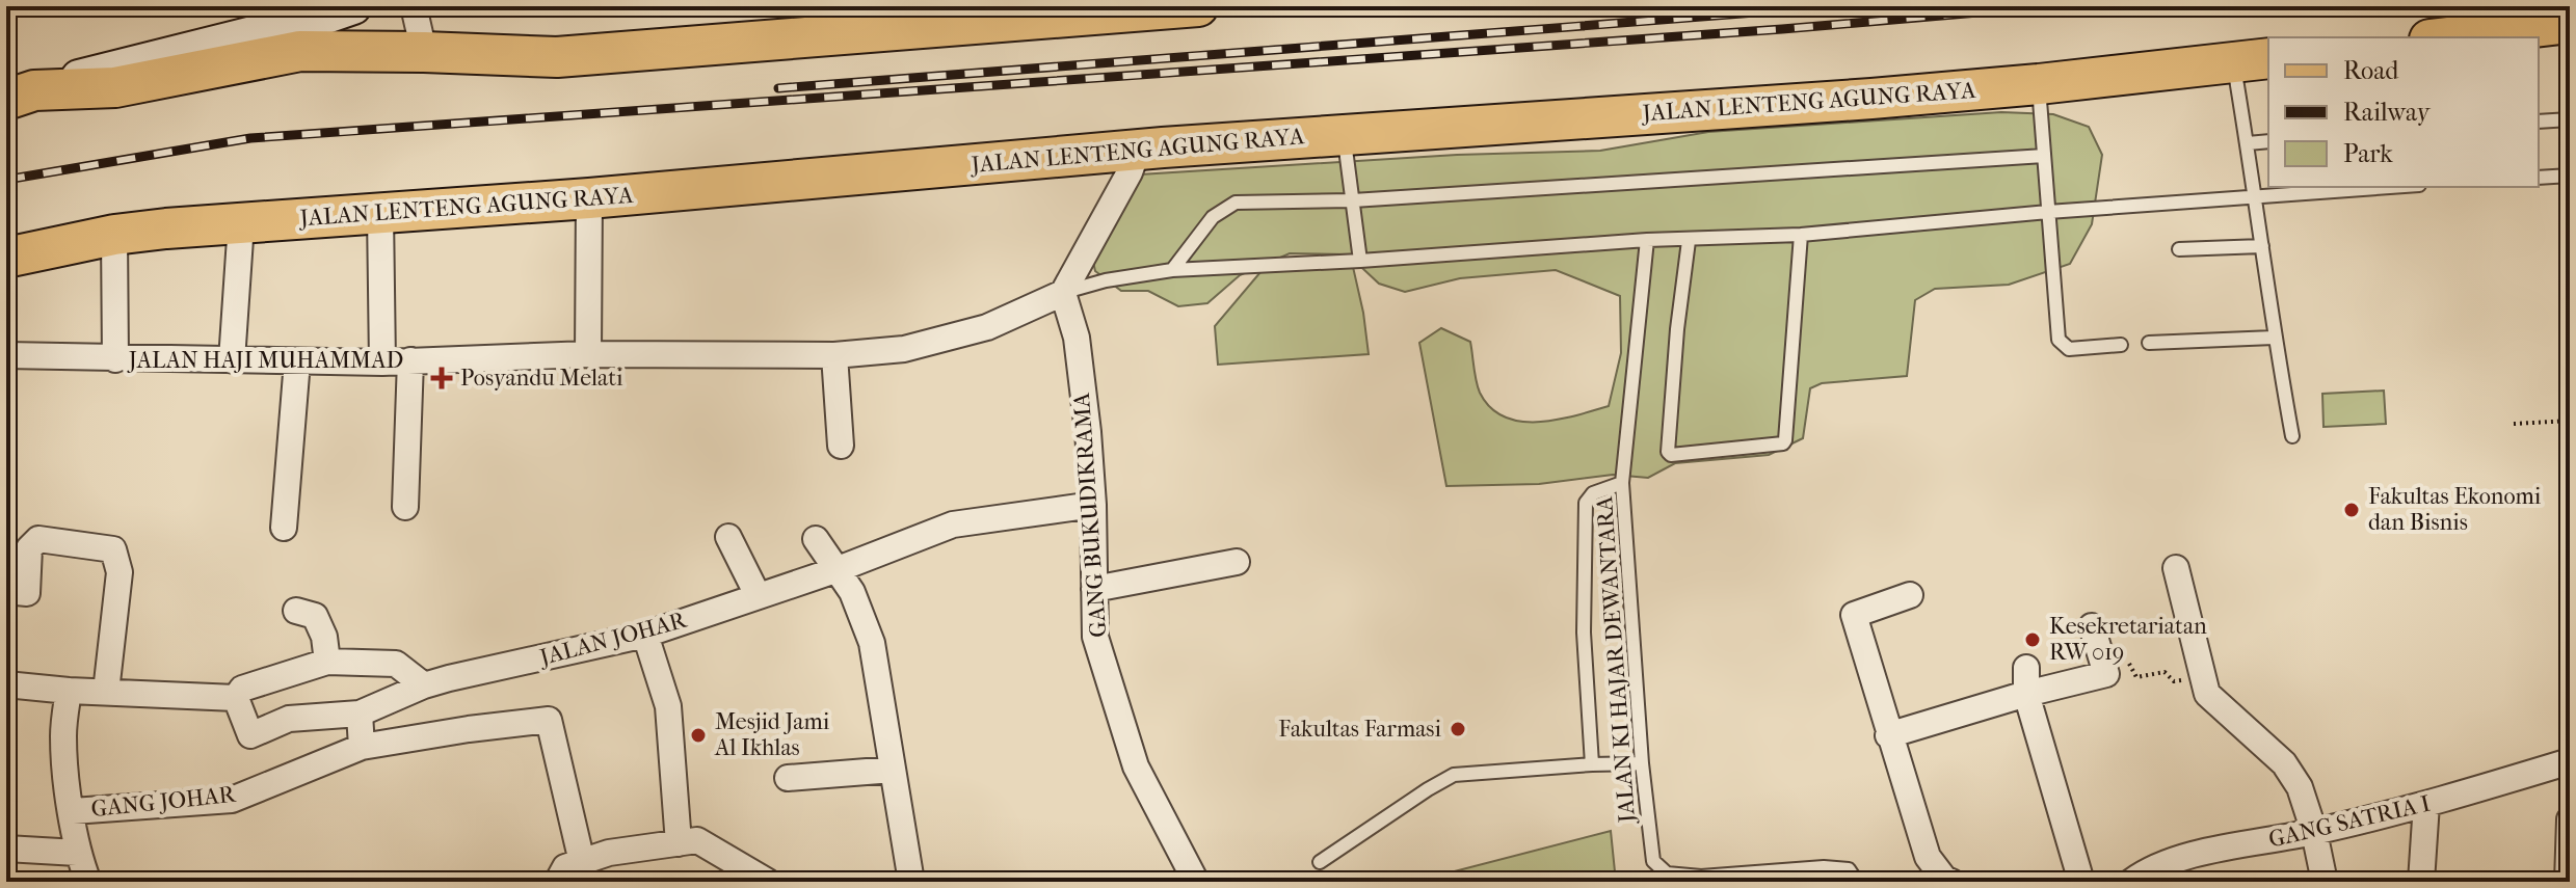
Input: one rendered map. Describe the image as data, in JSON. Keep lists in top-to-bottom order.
{
  "streets": {
    "main road": ["JALAN LENTENG AGUNG RAYA"],
    "street": [
      "JALAN HAJI MUHAMMAD",
      "GANG BUKUDIKRAMA",
      "JALAN JOHAR",
      "GANG JOHAR",
      "GANG SATRIA I"
    ],
    "lane": ["JALAN KI HAJAR DEWANTARA"]
  },
  "crossings": [
    ["JALAN HAJI MUHAMMAD", "GANG BUKUDIKRAMA"],
    ["GANG BUKUDIKRAMA", "JALAN JOHAR"]
  ],
  "places": {
    "health": ["Posyandu Melati"],
    "other": [
      "Fakultas Ekonomi dan Bisnis",
      "Kesekretariatan RW 019",
      "Fakultas Farmasi",
      "Mesjid Jami Al Ikhlas"
    ]
  },
  "legend": ["Road", "Railway", "Park"]
}
